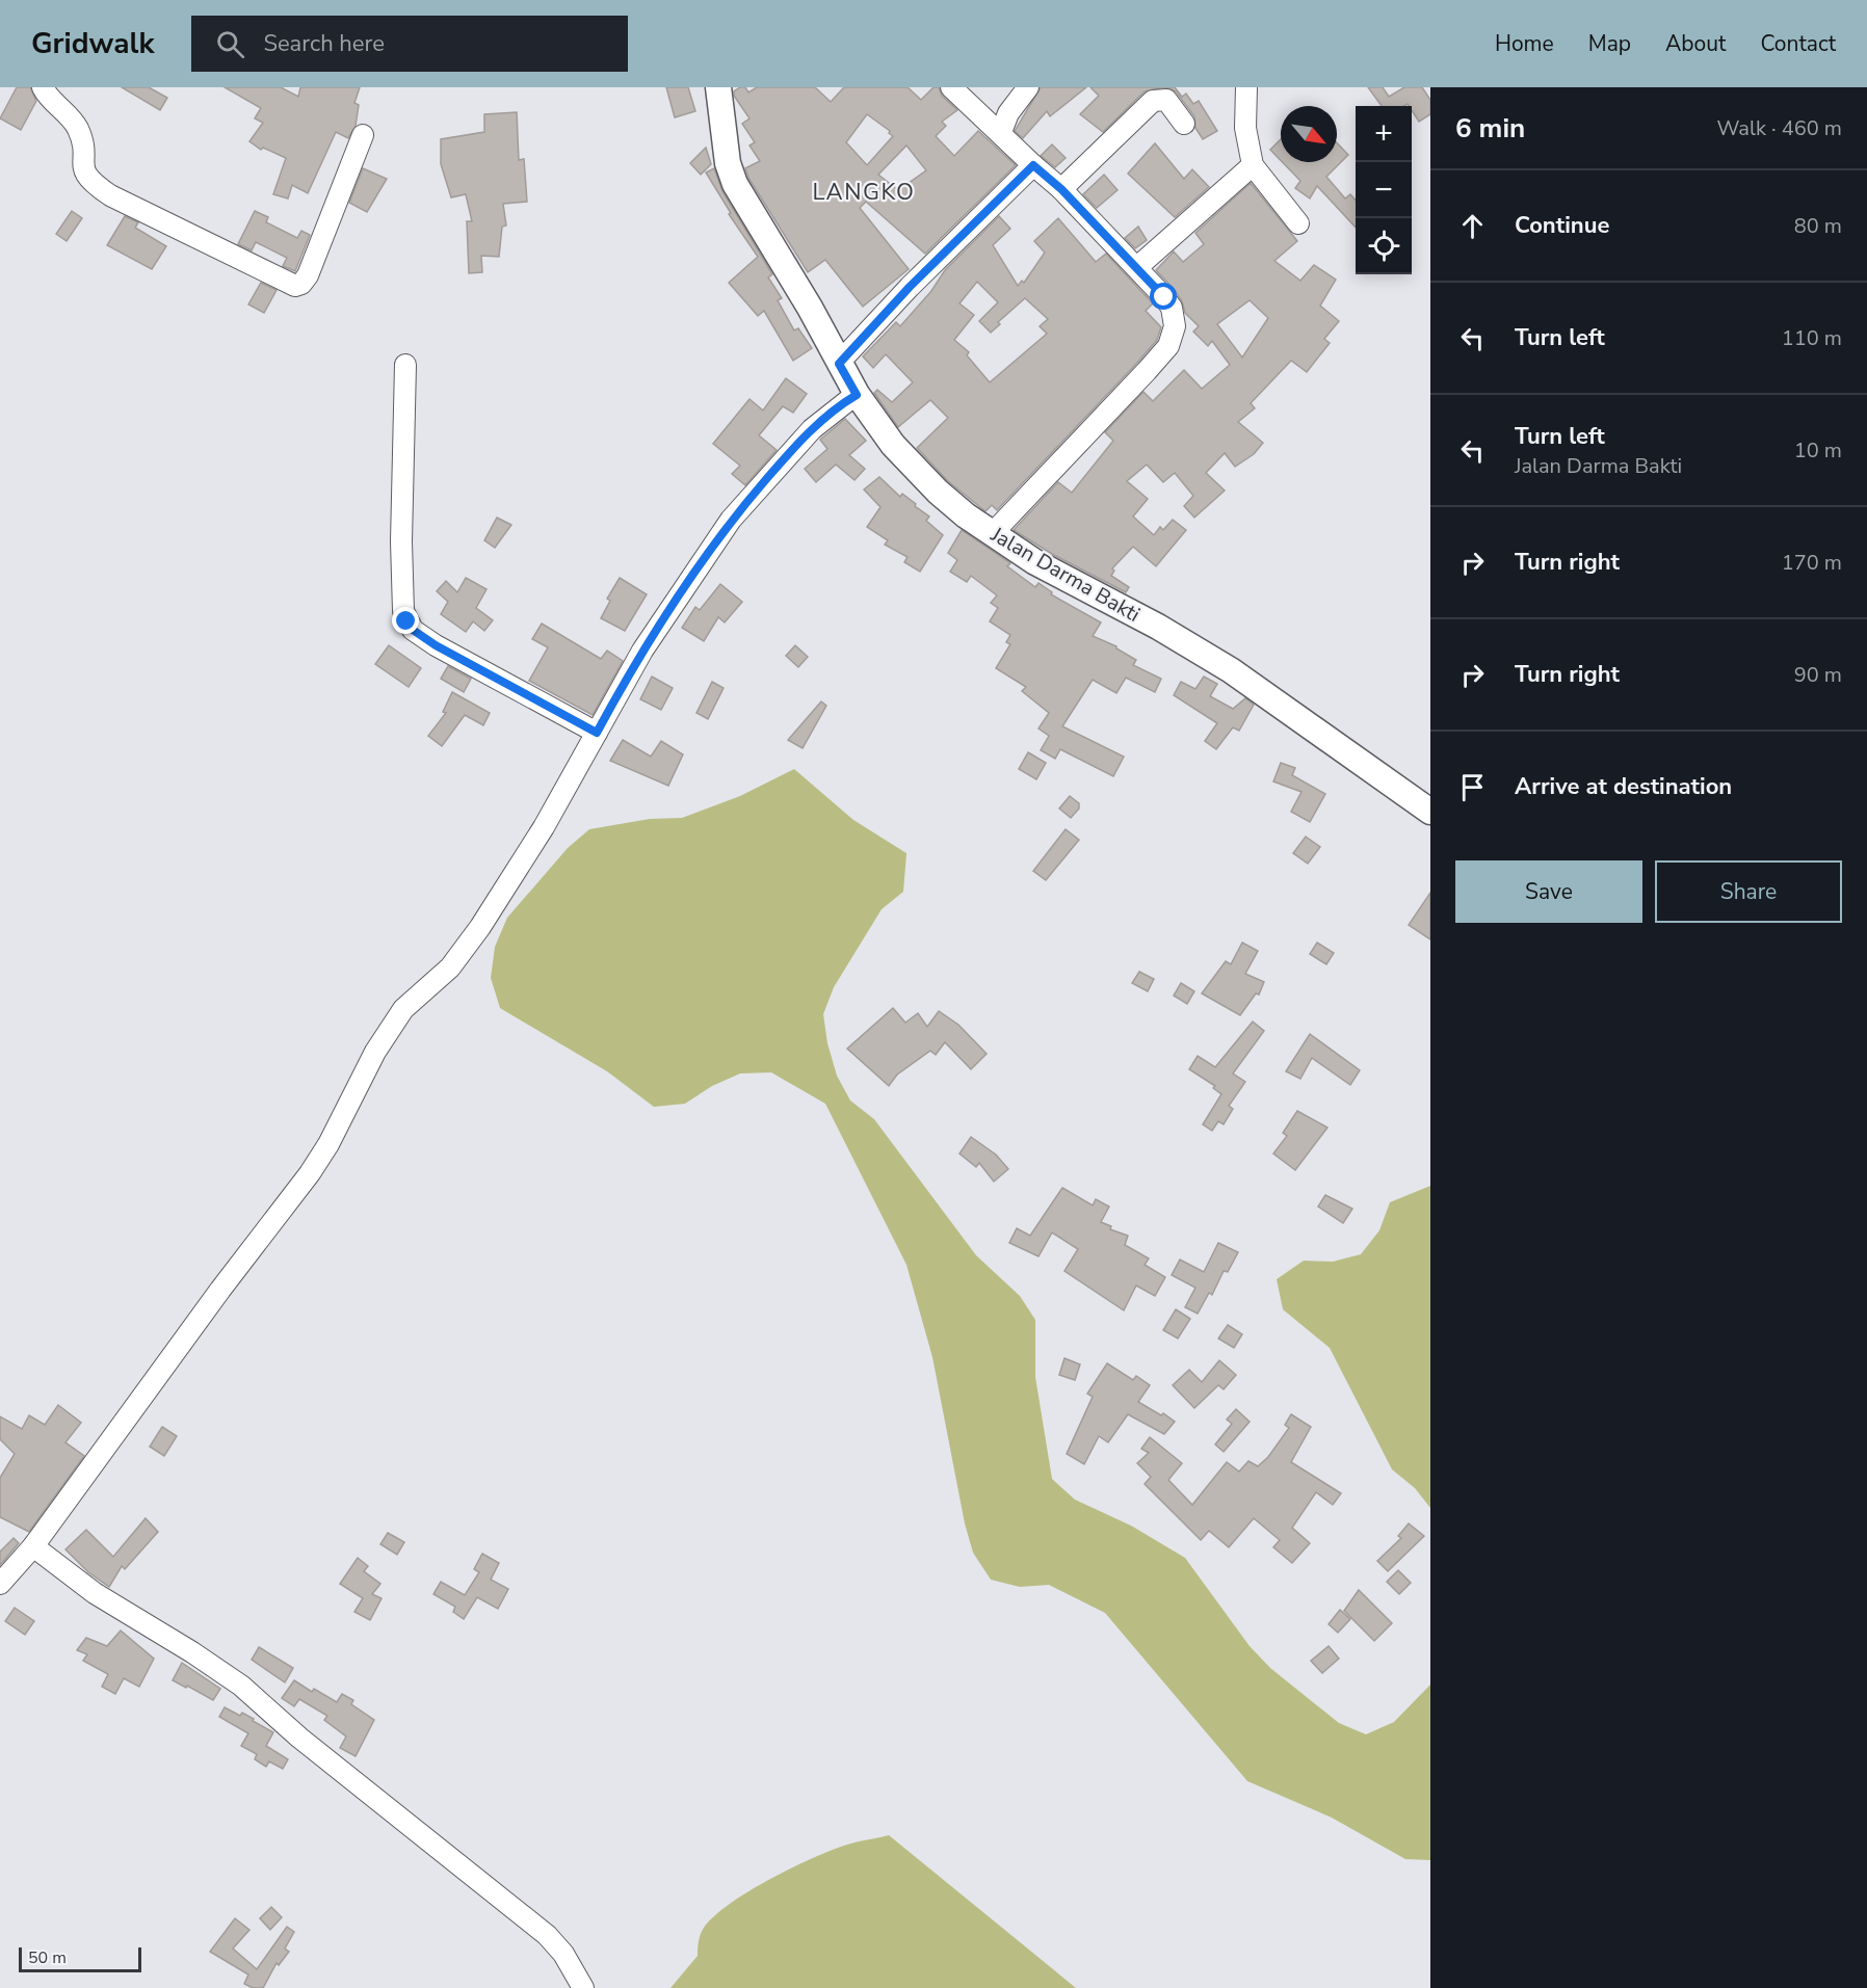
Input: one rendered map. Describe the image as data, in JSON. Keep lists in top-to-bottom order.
{
  "streets": {
    "street": ["Jalan Darma Bakti"]
  },
  "districts": ["LANGKO"],
  "scale_bar": "50 m",
  "north": "bottom right",
  "page": {
    "header": "Gridwalk",
    "search": "Search here",
    "nav": [
      "Home",
      "Map",
      "About",
      "Contact"
    ],
    "heading": ["6 min", "Walk · 460 m"],
    "map_buttons": ["+", "−"],
    "list": [
      ["Continue", "80 m"],
      ["Turn left", "110 m"],
      ["Turn left", "Jalan Darma Bakti", "10 m"],
      ["Turn right", "170 m"],
      ["Turn right", "90 m"],
      "Arrive at destination"
    ],
    "buttons": ["Save", "Share"],
    "scale": "50 m"
  }
}
